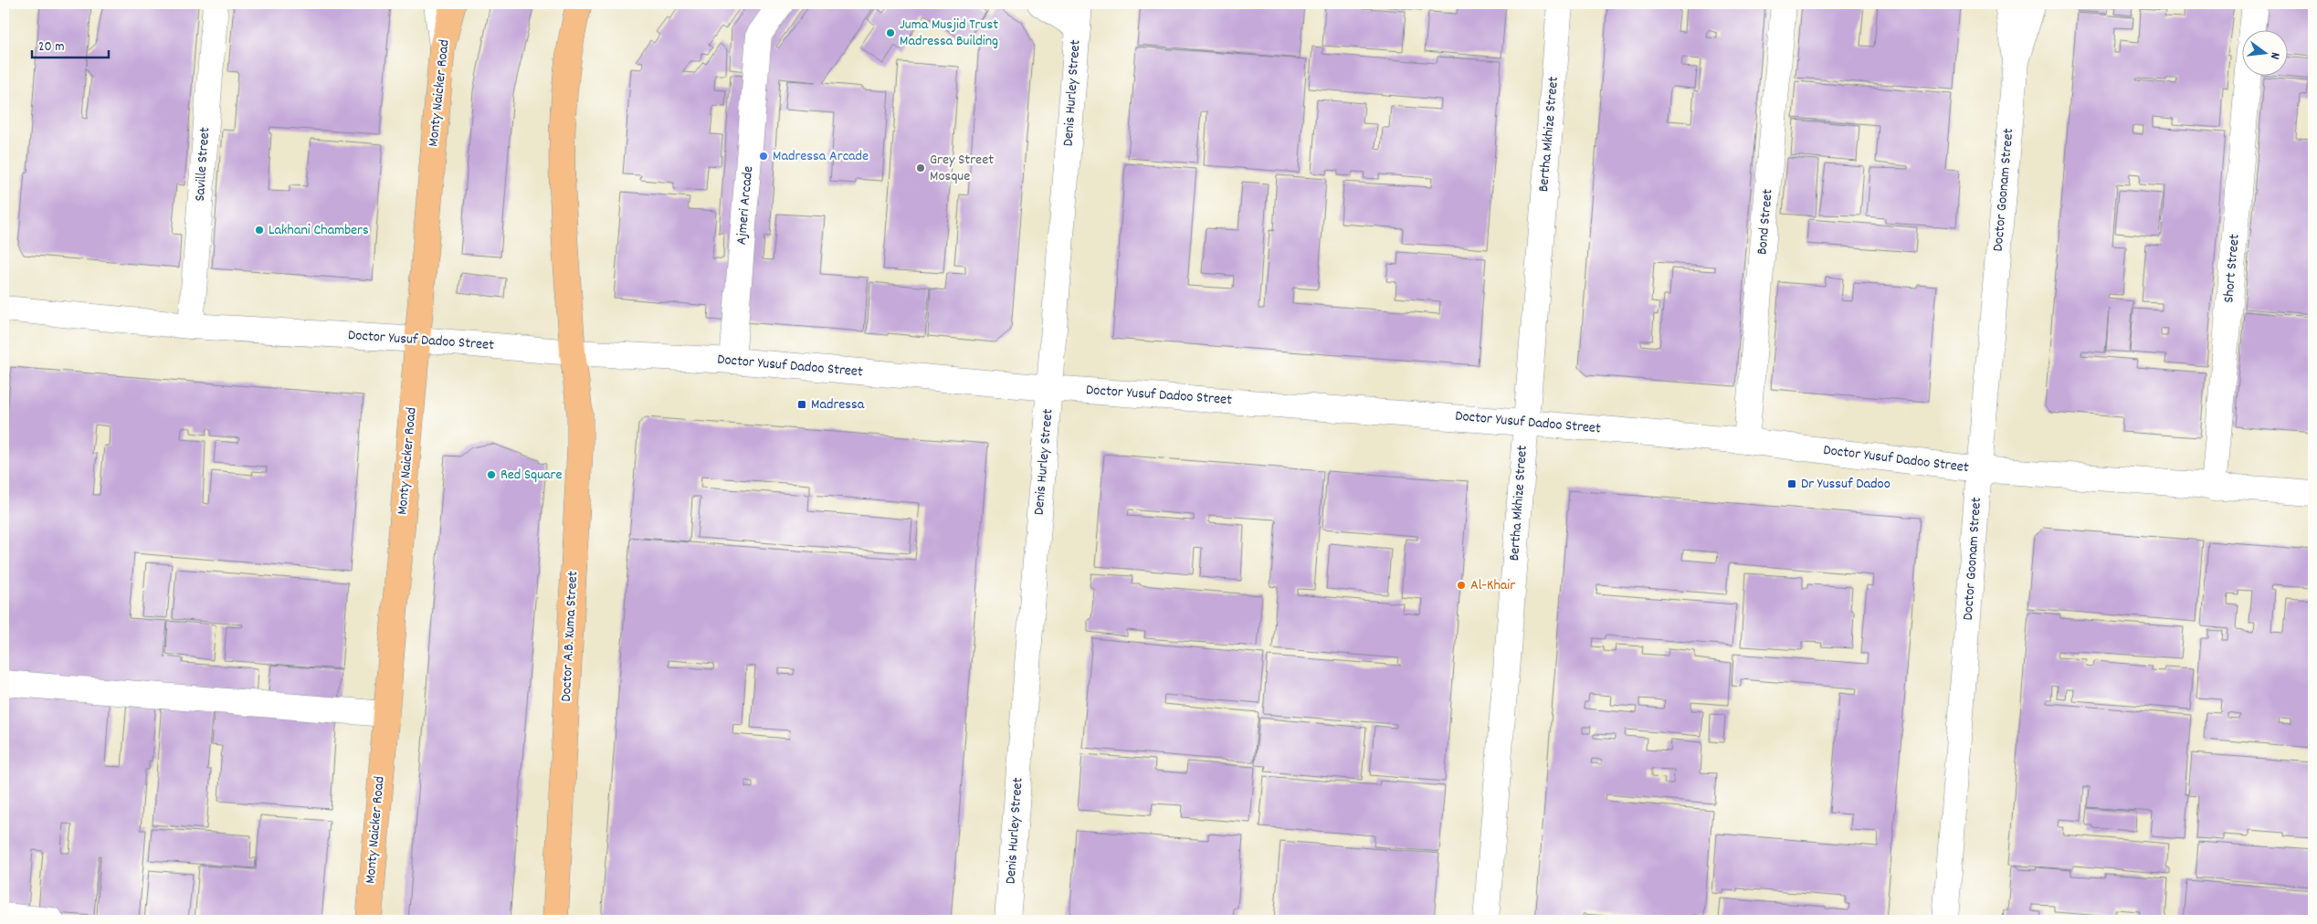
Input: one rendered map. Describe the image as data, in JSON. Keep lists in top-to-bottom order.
{
  "streets": {
    "main road": ["Monty Naicker Road", "Doctor A.B. Xuma Street"],
    "street": [
      "Denis Hurley Street",
      "Bertha Mkhize Street",
      "Saville Street",
      "Doctor Goonam Street",
      "Ajmeri Arcade",
      "Bond Street",
      "Short Street",
      "Doctor Yusuf Dadoo Street"
    ]
  },
  "crossings": [
    ["Monty Naicker Road", "Doctor Yusuf Dadoo Street"],
    ["Denis Hurley Street", "Doctor Yusuf Dadoo Street"],
    ["Bertha Mkhize Street", "Doctor Yusuf Dadoo Street"],
    ["Saville Street", "Doctor Yusuf Dadoo Street"],
    ["Doctor Goonam Street", "Doctor Yusuf Dadoo Street"],
    ["Ajmeri Arcade", "Doctor Yusuf Dadoo Street"],
    ["Bond Street", "Doctor Yusuf Dadoo Street"],
    ["Short Street", "Doctor Yusuf Dadoo Street"],
    ["Doctor Yusuf Dadoo Street", "Doctor A.B. Xuma Street"]
  ],
  "places": {
    "other": [
      "Juma Musjid Trust Madressa Building",
      "Madressa Arcade",
      "Grey Street Mosque",
      "Lakhani Chambers",
      "Red Square",
      "Al-Khair"
    ],
    "transit": ["Madressa", "Dr Yussuf Dadoo"]
  },
  "scale_bar": "20 m",
  "north": "right"
}
